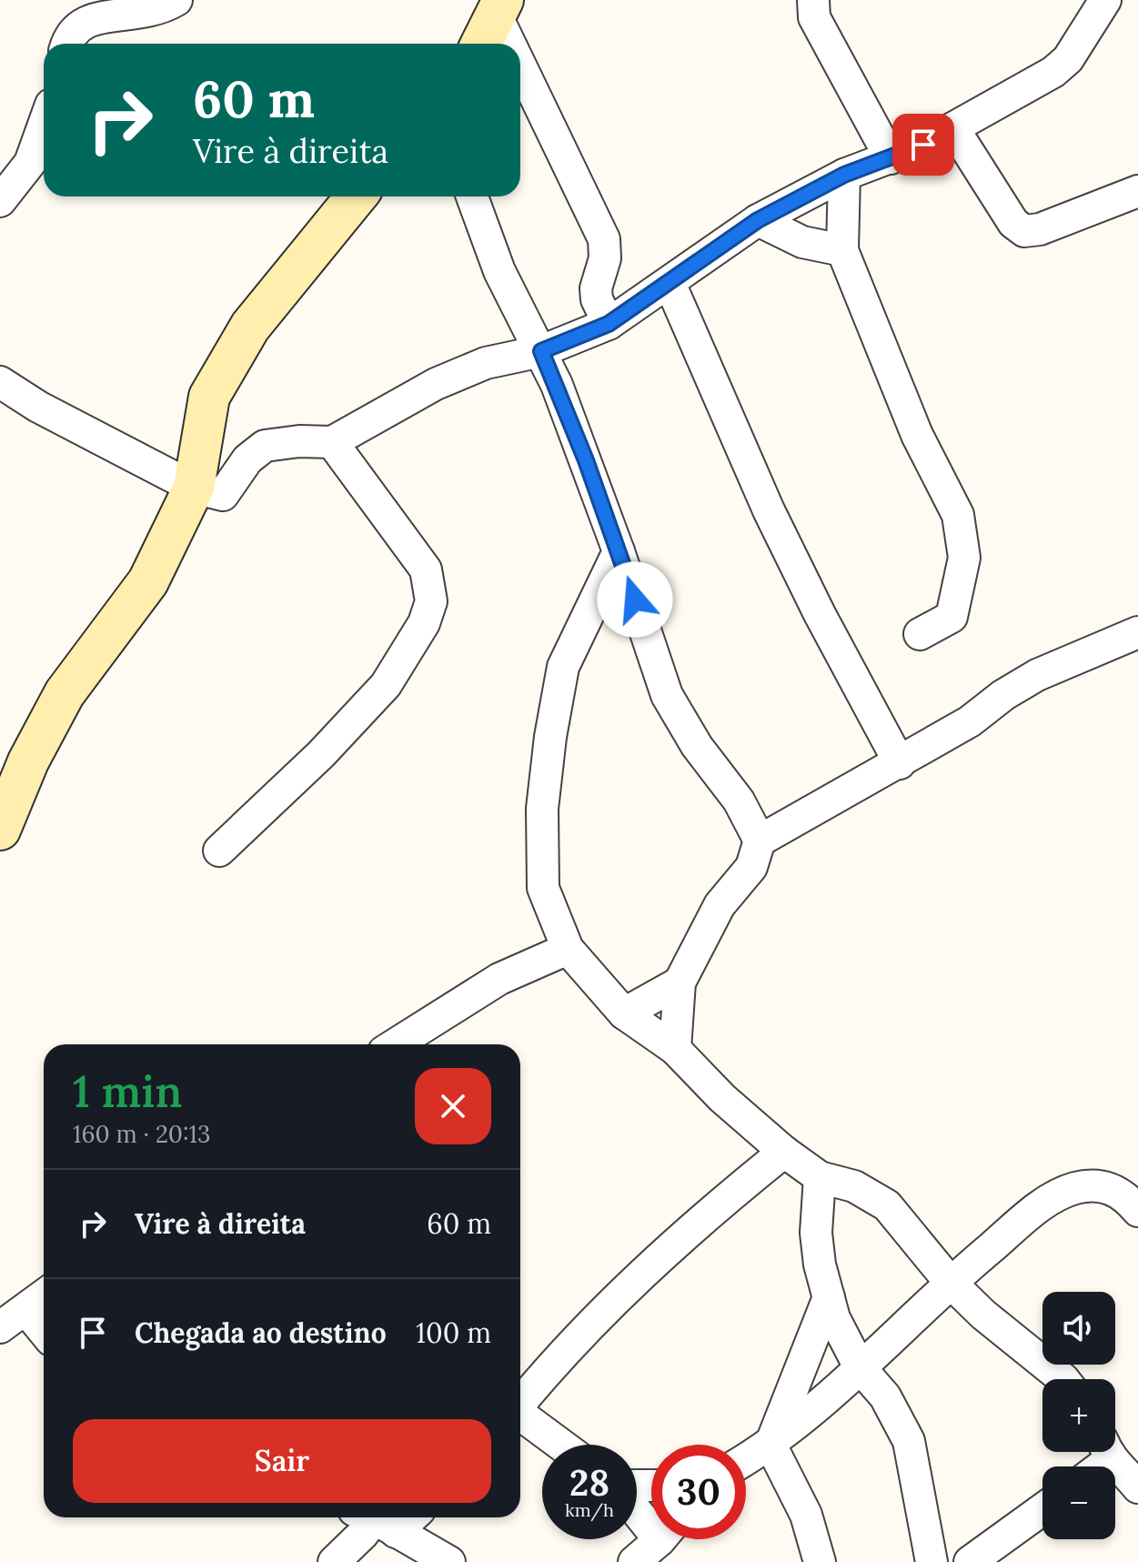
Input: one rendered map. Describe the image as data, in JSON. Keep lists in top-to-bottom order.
{
  "page": {
    "turn": ["60 m", "Vire à direita"],
    "heading": ["1 min", "160 m · 20:13"],
    "list": [
      {
        "name": "Vire à direita",
        "value": "60 m"
      },
      {
        "name": "Chegada ao destino",
        "value": "100 m"
      }
    ],
    "map_buttons": ["+", "−"],
    "buttons": "Sair",
    "speed": "28 km/h",
    "limit": "30"
  }
}
